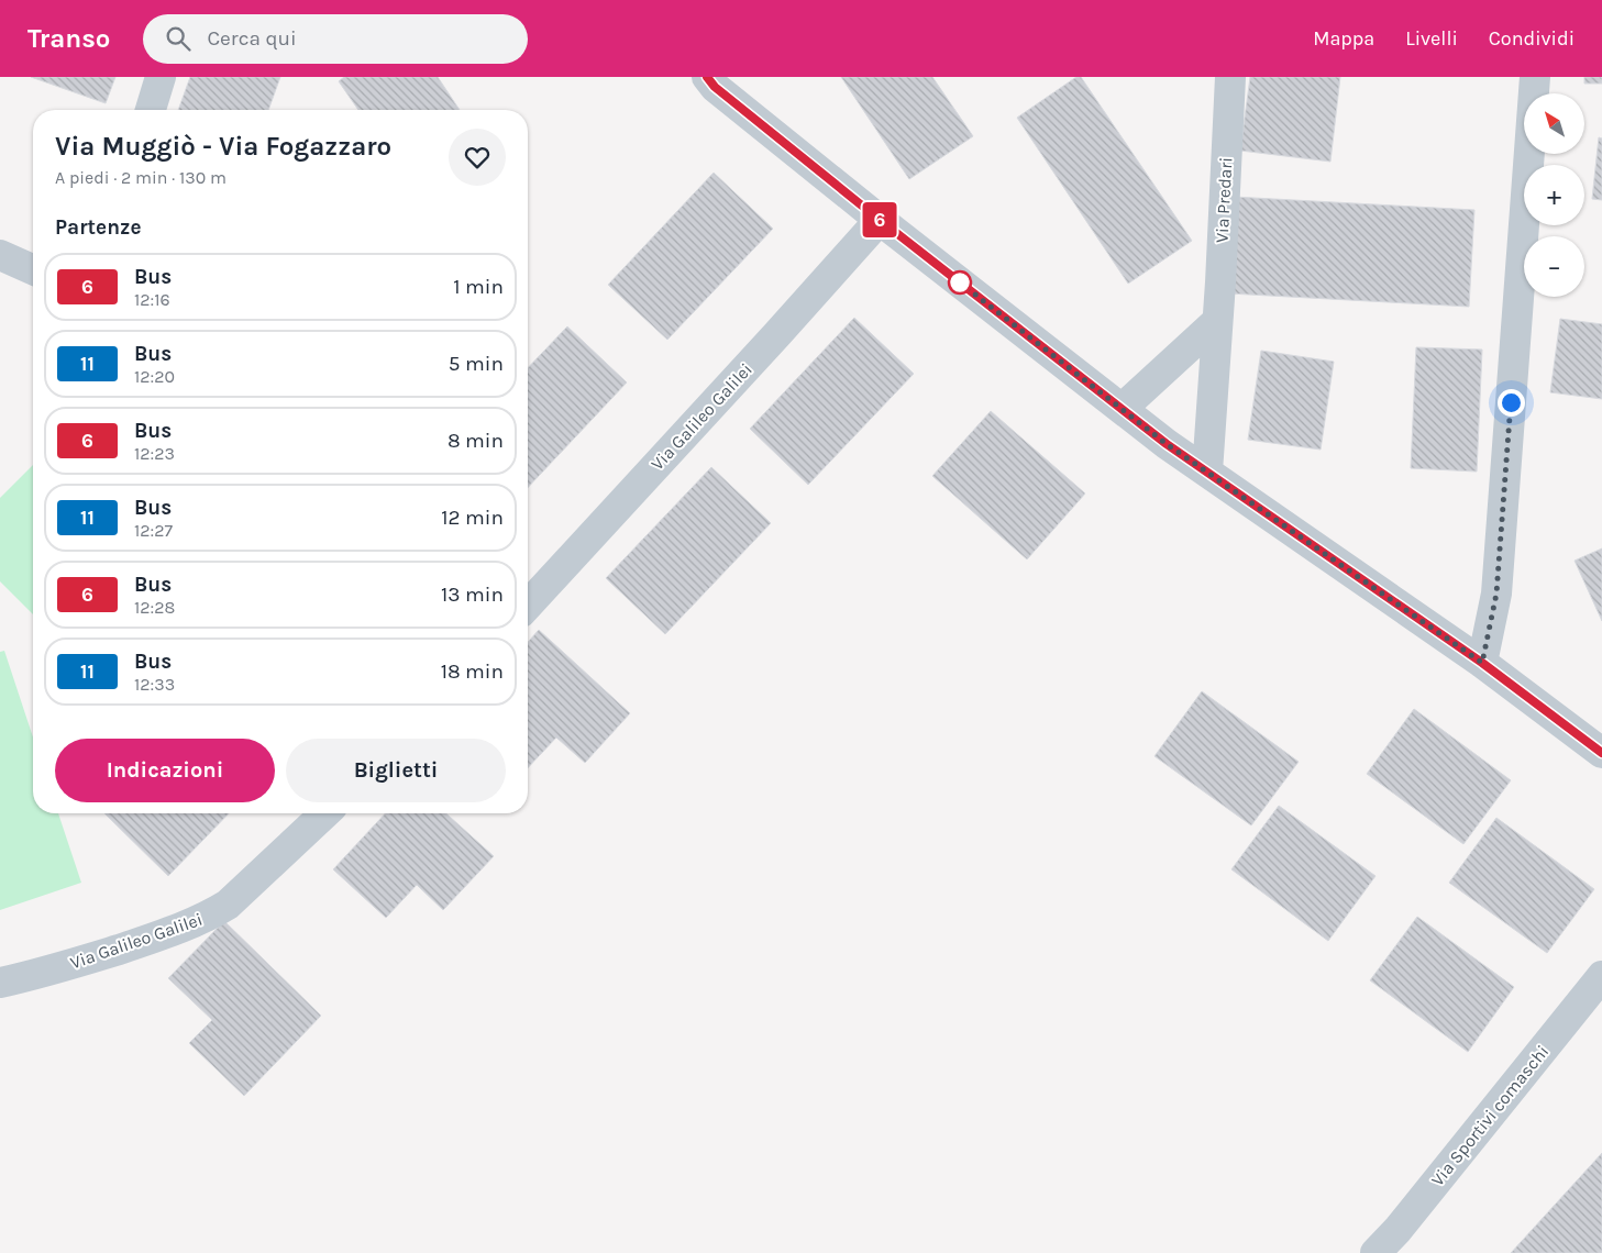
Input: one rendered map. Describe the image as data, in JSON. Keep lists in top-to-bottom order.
{
  "streets": {
    "street": ["Via Predari", "Via Galileo Galilei", "Via Sportivi comaschi"]
  },
  "lines": ["bus line 6"],
  "north": "top left",
  "page": {
    "header": "Transo",
    "search": "Cerca qui",
    "nav": ["Mappa", "Livelli", "Condividi"],
    "on_map": "6",
    "map_buttons": ["+", "−"],
    "heading": [
      ["Via Muggiò - Via Fogazzaro", "A piedi · 2 min · 130 m"],
      "Partenze"
    ],
    "list": [
      {
        "mark": "6",
        "name": "Bus",
        "note": "12:16",
        "value": "1 min"
      },
      {
        "mark": "11",
        "name": "Bus",
        "note": "12:20",
        "value": "5 min"
      },
      {
        "mark": "6",
        "name": "Bus",
        "note": "12:23",
        "value": "8 min"
      },
      {
        "mark": "11",
        "name": "Bus",
        "note": "12:27",
        "value": "12 min"
      },
      {
        "mark": "6",
        "name": "Bus",
        "note": "12:28",
        "value": "13 min"
      },
      {
        "mark": "11",
        "name": "Bus",
        "note": "12:33",
        "value": "18 min"
      }
    ],
    "buttons": ["Indicazioni", "Biglietti"]
  }
}
